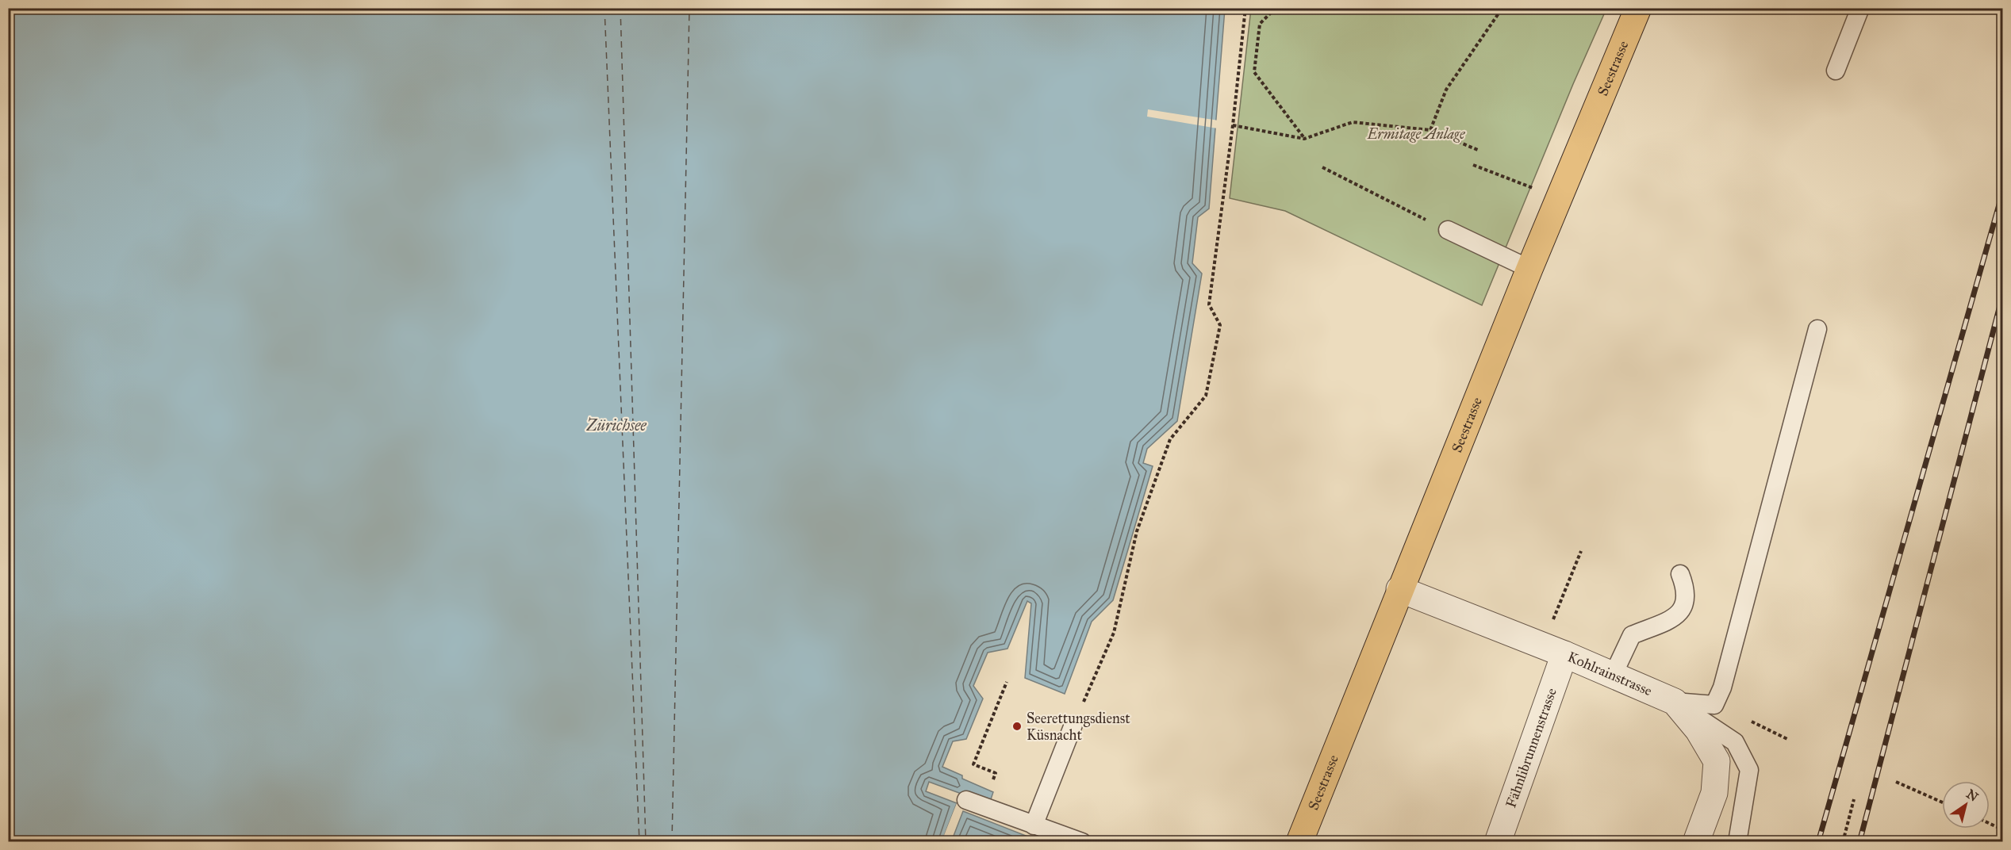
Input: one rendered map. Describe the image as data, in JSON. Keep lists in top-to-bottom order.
{
  "streets": {
    "main road": ["Seestrasse"],
    "street": ["Kohlrainstrasse", "Fähnlibrunnenstrasse"]
  },
  "crossings": [
    ["Seestrasse", "Kohlrainstrasse"],
    ["Kohlrainstrasse", "Fähnlibrunnenstrasse"]
  ],
  "water": ["Zürichsee"],
  "parks": ["Ermitage Anlage"],
  "places": ["Seerettungsdienst Küsnacht"],
  "north": "top right"
}
